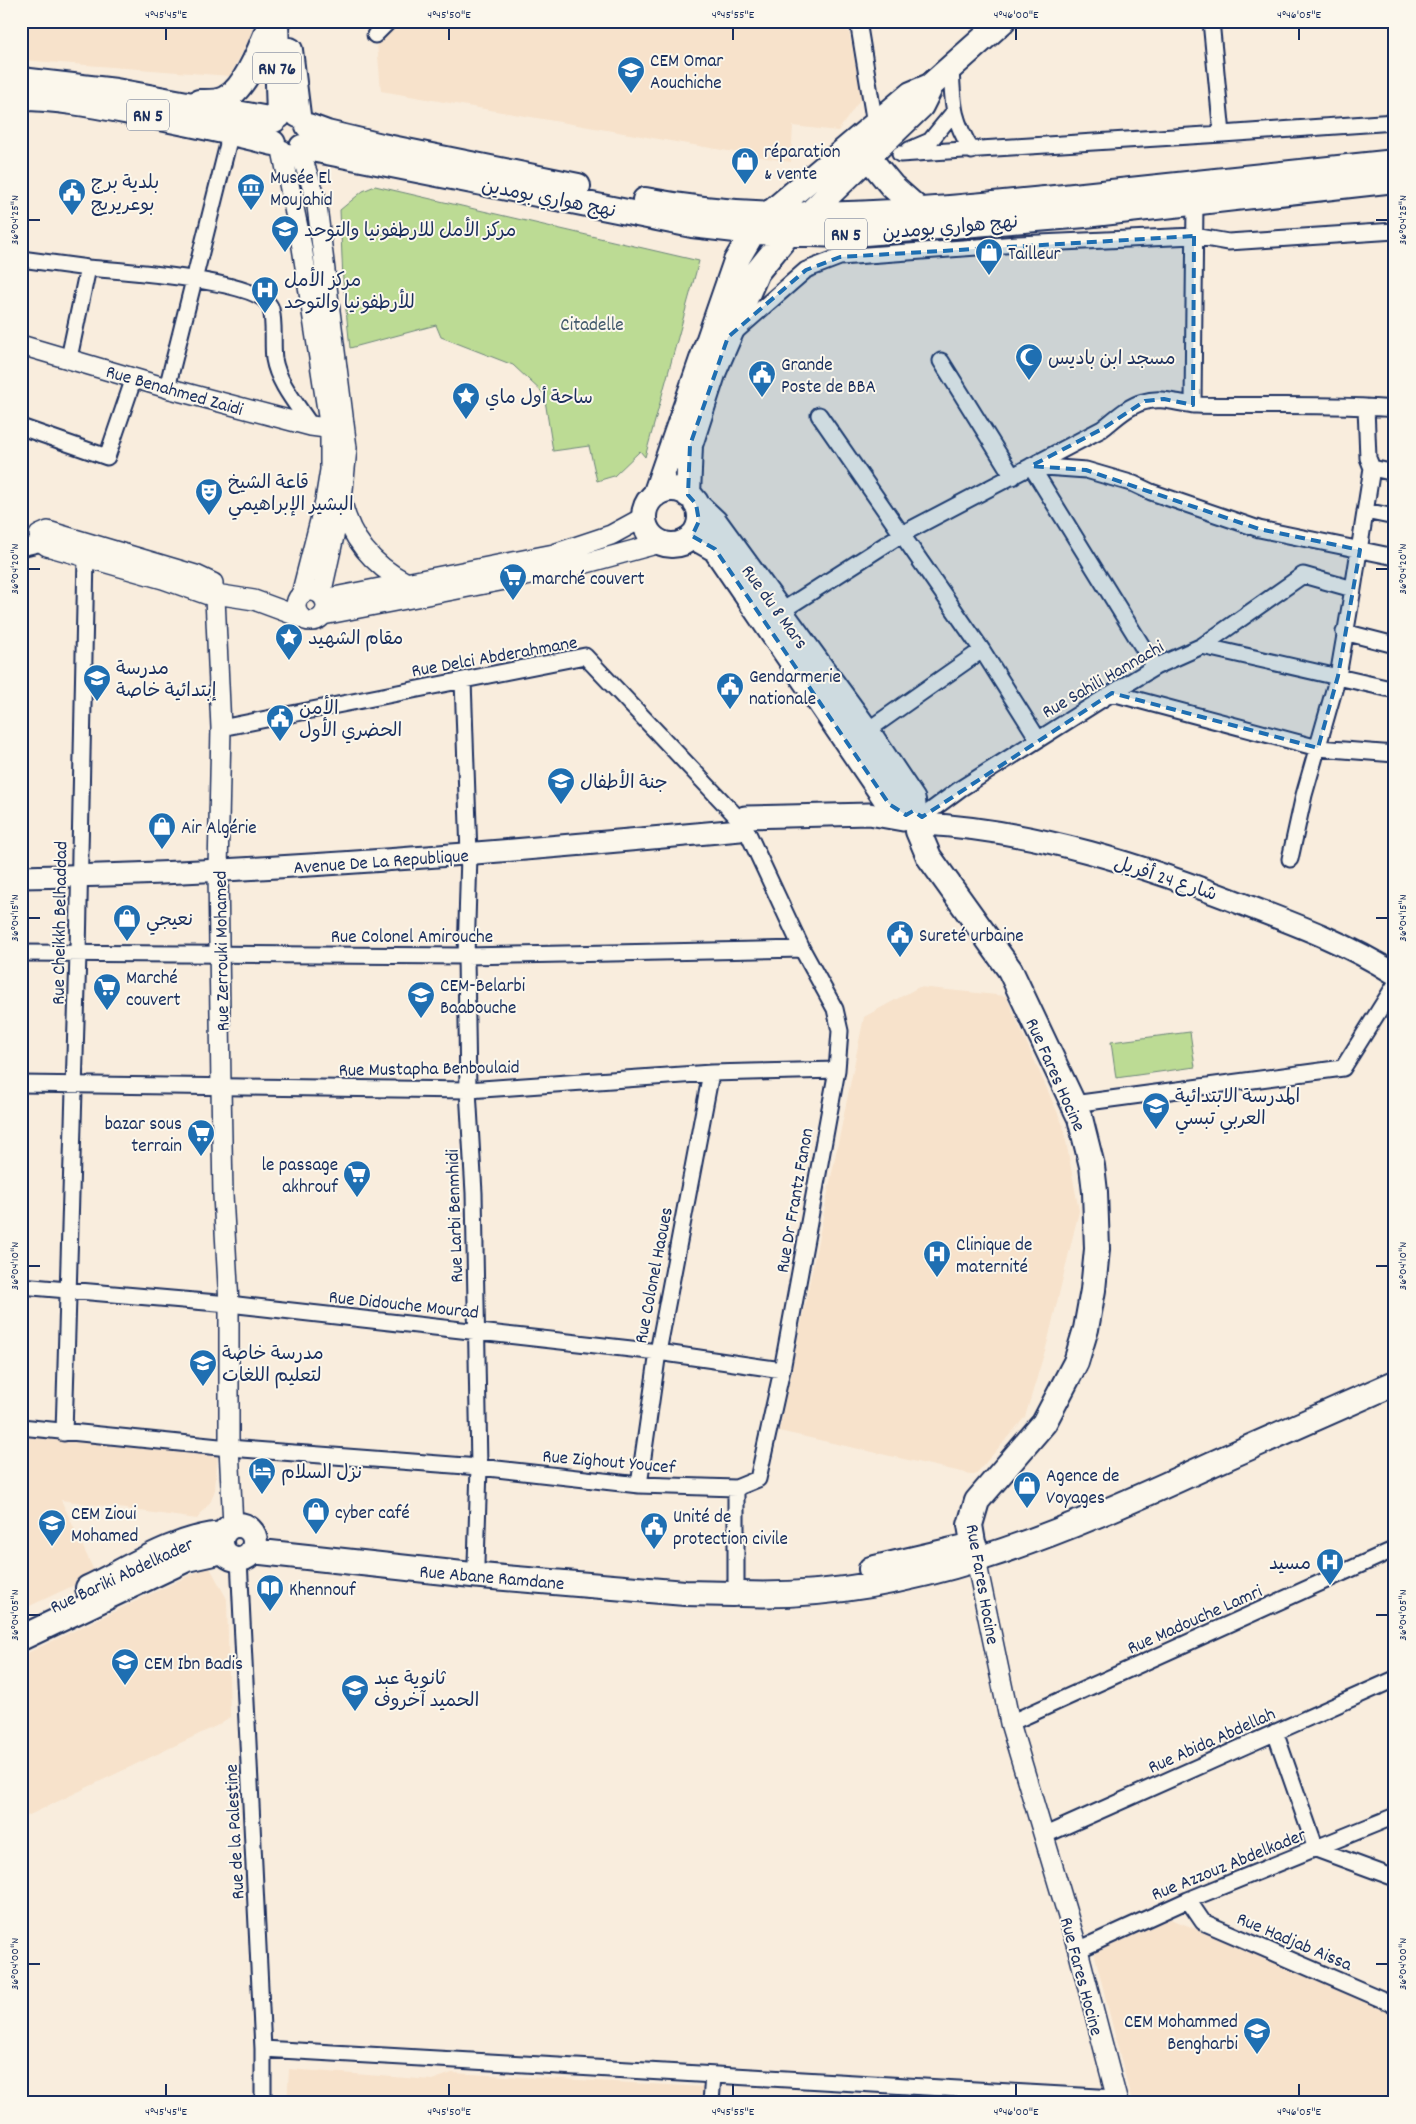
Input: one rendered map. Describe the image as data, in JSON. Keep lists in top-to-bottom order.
{
  "streets": {
    "main road": [
      "RN 76",
      "RN 5",
      "نهج هواري بومدين",
      "Rue du 8 Mars",
      "Avenue De La Republique",
      "شارع 24 أفريل",
      "Rue Fares Hocine",
      "Rue Bariki Abdelkader",
      "Rue Abane Ramdane"
    ],
    "street": [
      "Rue Benahmed Zaidi",
      "Rue Delci Abderahmane",
      "Rue Sahili Hannachi",
      "Rue Cheikkh Belhaddad",
      "Rue Colonel Amirouche",
      "Rue Zerrouki Mohamed",
      "Rue Mustapha Benboulaid",
      "Rue Dr Frantz Fanon",
      "Rue Larbi Benmhidi",
      "Rue Colonel Haoues",
      "Rue Didouche Mourad",
      "Rue Zighout Youcef",
      "Rue Madouche Lamri",
      "Rue Abida Abdellah",
      "Rue de la Palestine",
      "Rue Azzouz Abdelkader",
      "Rue Hadjab Aissa"
    ]
  },
  "crossings": [
    ["RN 76", "نهج هواري بومدين"],
    ["Rue du 8 Mars", "Rue Sahili Hannachi"],
    ["Rue du 8 Mars", "شارع 24 أفريل"],
    ["Rue du 8 Mars", "Rue Fares Hocine"],
    ["Rue Delci Abderahmane", "Avenue De La Republique"],
    ["Rue Delci Abderahmane", "شارع 24 أفريل"],
    ["Rue Delci Abderahmane", "Rue Zerrouki Mohamed"],
    ["Rue Delci Abderahmane", "Rue Dr Frantz Fanon"],
    ["Rue Delci Abderahmane", "Rue Larbi Benmhidi"],
    ["Rue Sahili Hannachi", "شارع 24 أفريل"],
    ["Rue Sahili Hannachi", "Rue Fares Hocine"],
    ["Avenue De La Republique", "شارع 24 أفريل"],
    ["Avenue De La Republique", "Rue Cheikkh Belhaddad"],
    ["Avenue De La Republique", "Rue Zerrouki Mohamed"],
    ["Avenue De La Republique", "Rue Dr Frantz Fanon"],
    ["Avenue De La Republique", "Rue Larbi Benmhidi"],
    ["شارع 24 أفريل", "Rue Fares Hocine"],
    ["شارع 24 أفريل", "Rue Dr Frantz Fanon"],
    ["Rue Cheikkh Belhaddad", "Rue Colonel Amirouche"],
    ["Rue Cheikkh Belhaddad", "Rue Mustapha Benboulaid"],
    ["Rue Cheikkh Belhaddad", "Rue Didouche Mourad"],
    ["Rue Cheikkh Belhaddad", "Rue Zighout Youcef"],
    ["Rue Colonel Amirouche", "Rue Zerrouki Mohamed"],
    ["Rue Colonel Amirouche", "Rue Dr Frantz Fanon"],
    ["Rue Colonel Amirouche", "Rue Larbi Benmhidi"],
    ["Rue Zerrouki Mohamed", "Rue Mustapha Benboulaid"],
    ["Rue Zerrouki Mohamed", "Rue Didouche Mourad"],
    ["Rue Zerrouki Mohamed", "Rue Zighout Youcef"],
    ["Rue Zerrouki Mohamed", "Rue Bariki Abdelkader"],
    ["Rue Zerrouki Mohamed", "Rue Abane Ramdane"],
    ["Rue Zerrouki Mohamed", "Rue de la Palestine"],
    ["Rue Mustapha Benboulaid", "Rue Dr Frantz Fanon"],
    ["Rue Mustapha Benboulaid", "Rue Larbi Benmhidi"],
    ["Rue Mustapha Benboulaid", "Rue Colonel Haoues"],
    ["Rue Fares Hocine", "Rue Abane Ramdane"],
    ["Rue Fares Hocine", "Rue Madouche Lamri"],
    ["Rue Fares Hocine", "Rue Abida Abdellah"],
    ["Rue Fares Hocine", "Rue Azzouz Abdelkader"],
    ["Rue Dr Frantz Fanon", "Rue Didouche Mourad"],
    ["Rue Dr Frantz Fanon", "Rue Zighout Youcef"],
    ["Rue Larbi Benmhidi", "Rue Didouche Mourad"],
    ["Rue Larbi Benmhidi", "Rue Zighout Youcef"],
    ["Rue Larbi Benmhidi", "Rue Abane Ramdane"],
    ["Rue Colonel Haoues", "Rue Didouche Mourad"],
    ["Rue Colonel Haoues", "Rue Zighout Youcef"],
    ["Rue Bariki Abdelkader", "Rue Abane Ramdane"],
    ["Rue Bariki Abdelkader", "Rue de la Palestine"],
    ["Rue Abane Ramdane", "Rue de la Palestine"],
    ["Rue Azzouz Abdelkader", "Rue Hadjab Aissa"]
  ],
  "parks": ["Citadelle"],
  "places": {
    "school or university": [
      "CEM Omar Aouchiche",
      "مركز الأمل للارطفونيا والتوحد",
      "مدرسة إبتدائية خاصة",
      "جنة الأطفال",
      "CEM-Belarbi Baabouche",
      "المدرسة الابتدائية العربي تبسي",
      "مدرسة خاصة لتعليم اللغات",
      "CEM Zioui Mohamed",
      "CEM Ibn Badis",
      "ثانوية عبد الحميد آخروف",
      "CEM Mohammed Bengharbi"
    ],
    "shop": [
      "réparation & vente",
      "Tailleur",
      "Air Algérie",
      "نعيجي",
      "Agence de Voyages",
      "cyber café"
    ],
    "museum": ["Musée El Moujahid"],
    "public building": [
      "بلدية برج بوعريريج",
      "Grande Poste de BBA",
      "Gendarmerie nationale",
      "الأمن الحضري الأول",
      "Sureté urbaine",
      "Unité de protection civile"
    ],
    "hospital": ["مركز الأمل للأرطفونيا والتوحد", "Clinique de maternité", "مسيد"],
    "mosque": ["مسجد ابن باديس"],
    "place": ["ساحة أول ماي", "مقام الشهيد"],
    "theatre": ["قاعة الشيخ البشير الإبراهيمي"],
    "supermarket": [
      "marché couvert",
      "Marché couvert",
      "bazar sous terrain",
      "le passage akhrouf"
    ],
    "hotel": ["نزل السلام"],
    "library": ["Khennouf"]
  },
  "coordinates": [
    "4°45'45\"E",
    "4°45'50\"E",
    "4°45'55\"E",
    "4°46'00\"E",
    "4°46'05\"E",
    "36°04'25\"N",
    "36°04'20\"N",
    "36°04'15\"N",
    "36°04'10\"N",
    "36°04'05\"N",
    "36°04'00\"N"
  ]
}
